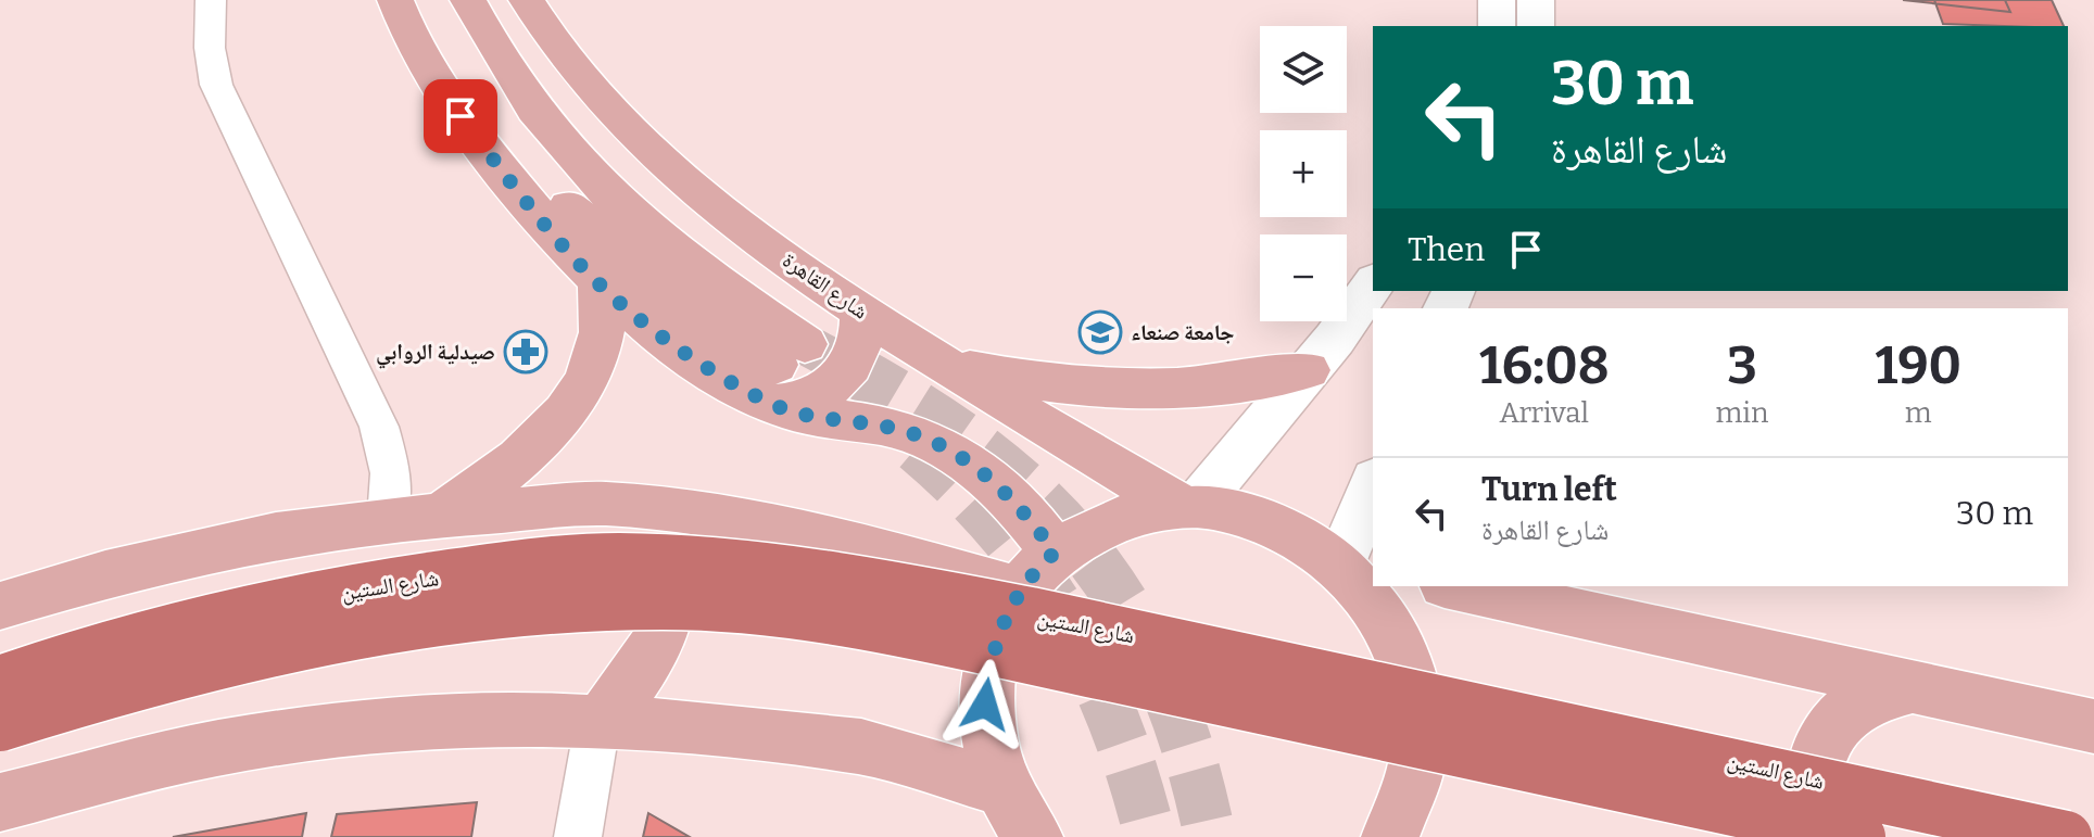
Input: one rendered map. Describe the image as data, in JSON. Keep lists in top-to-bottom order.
{
  "streets": {
    "highway": ["شارع الستين"],
    "main road": ["شارع القاهرة"]
  },
  "places": {
    "school or university": ["جامعة صنعاء"],
    "pharmacy": ["صيدلية الروابي"]
  },
  "page": {
    "map_buttons": ["+", "−"],
    "turn": ["30 m", "شارع القاهرة"],
    "then": "Then",
    "eta": [
      "16:08",
      "Arrival",
      "3",
      "min",
      "190",
      "m"
    ],
    "list": [
      {
        "name": "Turn left",
        "note": "شارع القاهرة",
        "value": "30 m"
      }
    ]
  }
}
